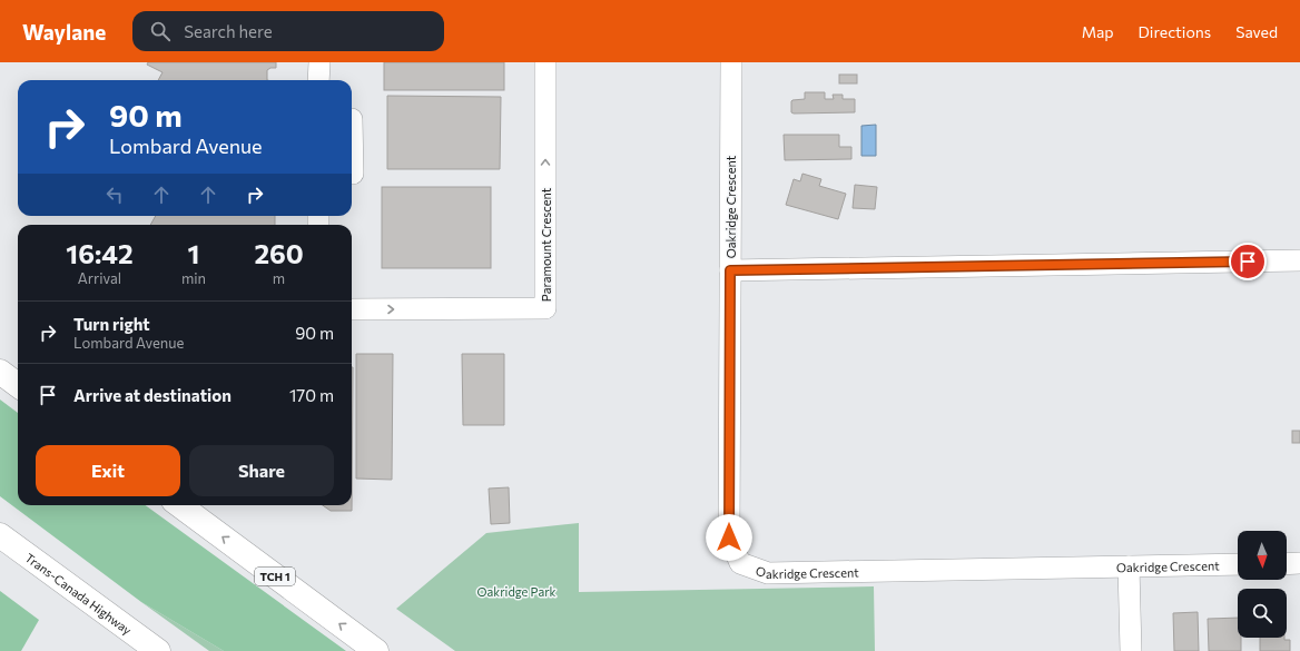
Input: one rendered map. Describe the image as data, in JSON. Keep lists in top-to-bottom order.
{
  "streets": {
    "highway": ["TCH 1", "Trans-Canada Highway"],
    "street": ["Oakridge Crescent", "Paramount Crescent"]
  },
  "parks": ["Oakridge Park"],
  "north": "bottom",
  "page": {
    "header": "Waylane",
    "search": "Search here",
    "nav": ["Map", "Directions", "Saved"],
    "turn": ["90 m", "Lombard Avenue"],
    "eta": [
      "16:42",
      "Arrival",
      "1",
      "min",
      "260",
      "m"
    ],
    "list": [
      {
        "name": "Turn right",
        "note": "Lombard Avenue",
        "value": "90 m"
      },
      {
        "name": "Arrive at destination",
        "value": "170 m"
      }
    ],
    "buttons": ["Exit", "Share"]
  }
}
